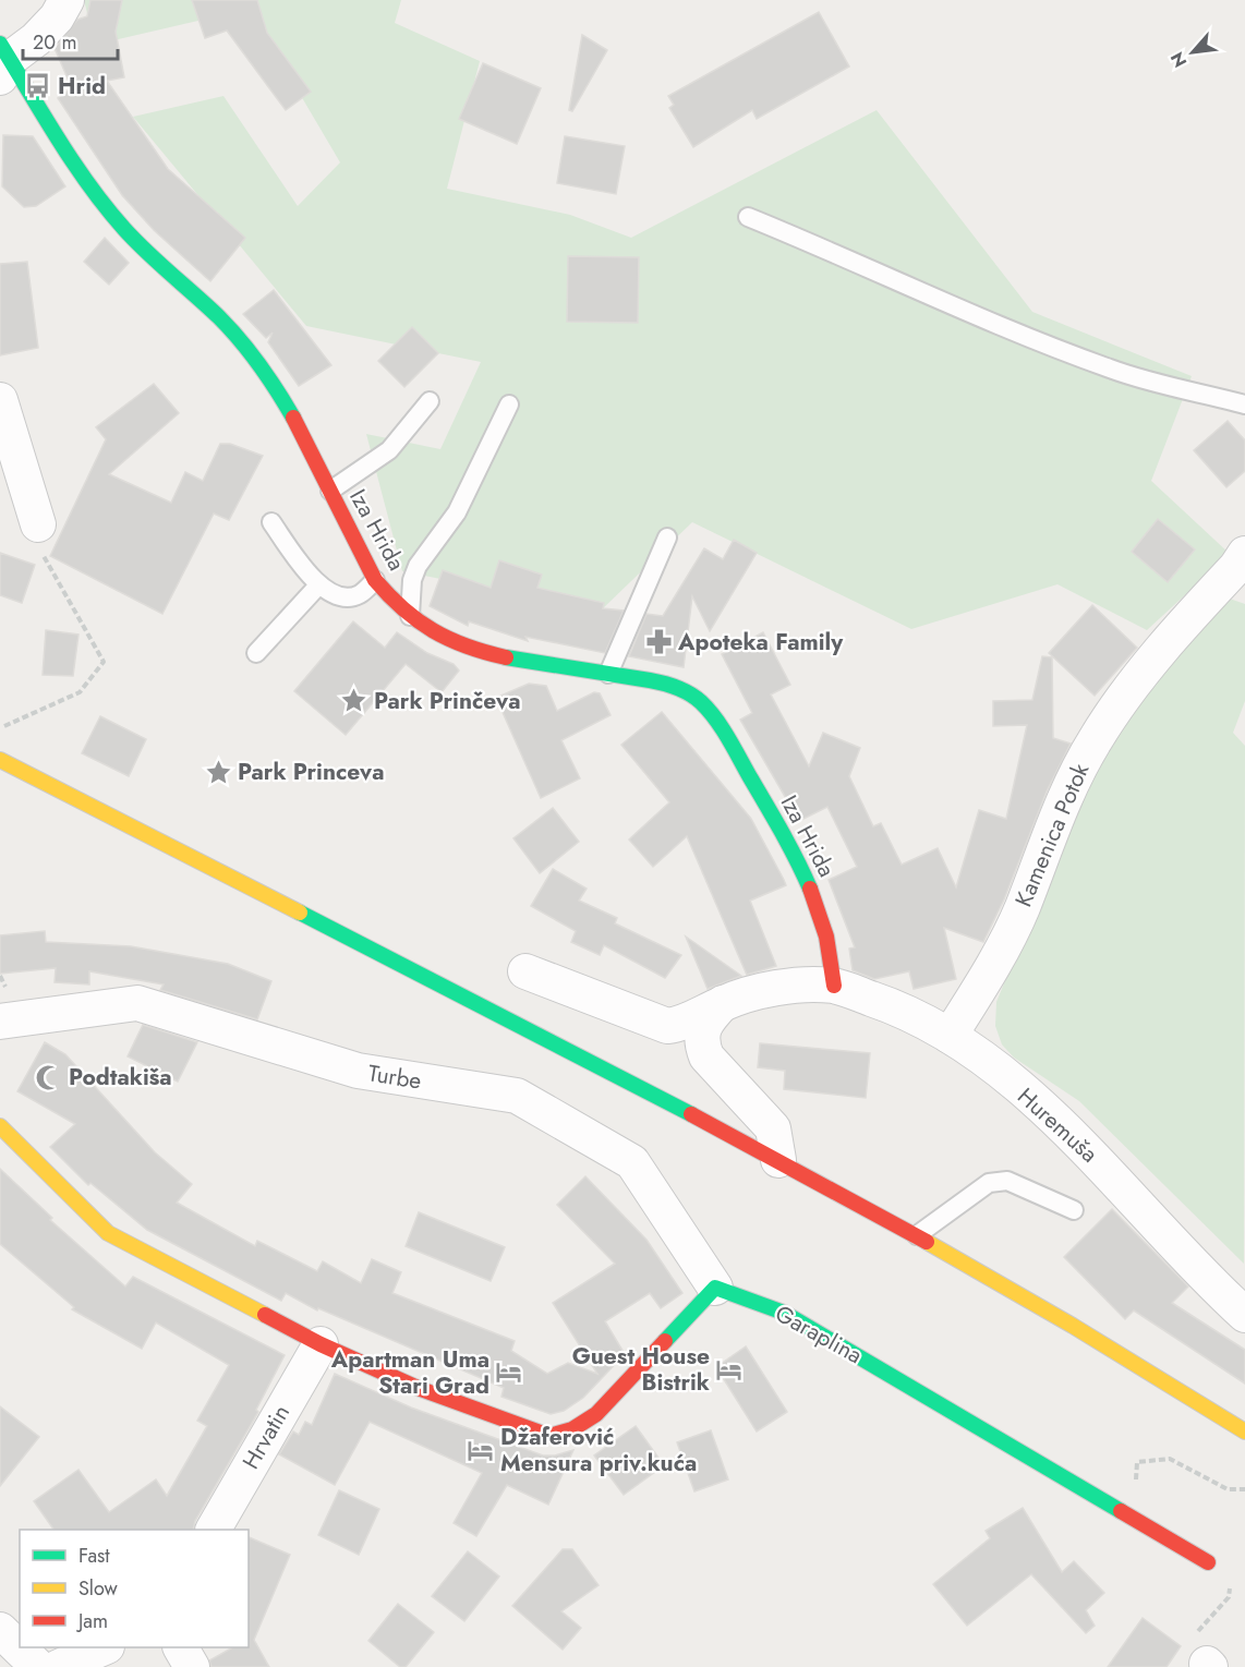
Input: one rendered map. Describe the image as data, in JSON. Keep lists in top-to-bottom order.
{
  "streets": {
    "street": [
      "Iza Hrida",
      "Kamenica Potok",
      "Turbe",
      "Huremuša",
      "Garaplina",
      "Hrvatin"
    ]
  },
  "crossings": [
    ["Iza Hrida", "Huremuša"],
    ["Kamenica Potok", "Huremuša"],
    ["Turbe", "Garaplina"]
  ],
  "places": {
    "bus stop": ["Hrid"],
    "pharmacy": ["Apoteka Family"],
    "place": ["Park Prinčeva", "Park Princeva"],
    "mosque": ["Podtakiša"],
    "hotel": ["Guest House Bistrik", "Apartman Uma Stari Grad", "Džaferović Mensura priv.kuća"]
  },
  "legend": ["Fast", "Slow", "Jam"],
  "scale_bar": "20 m",
  "north": "bottom left"
}
